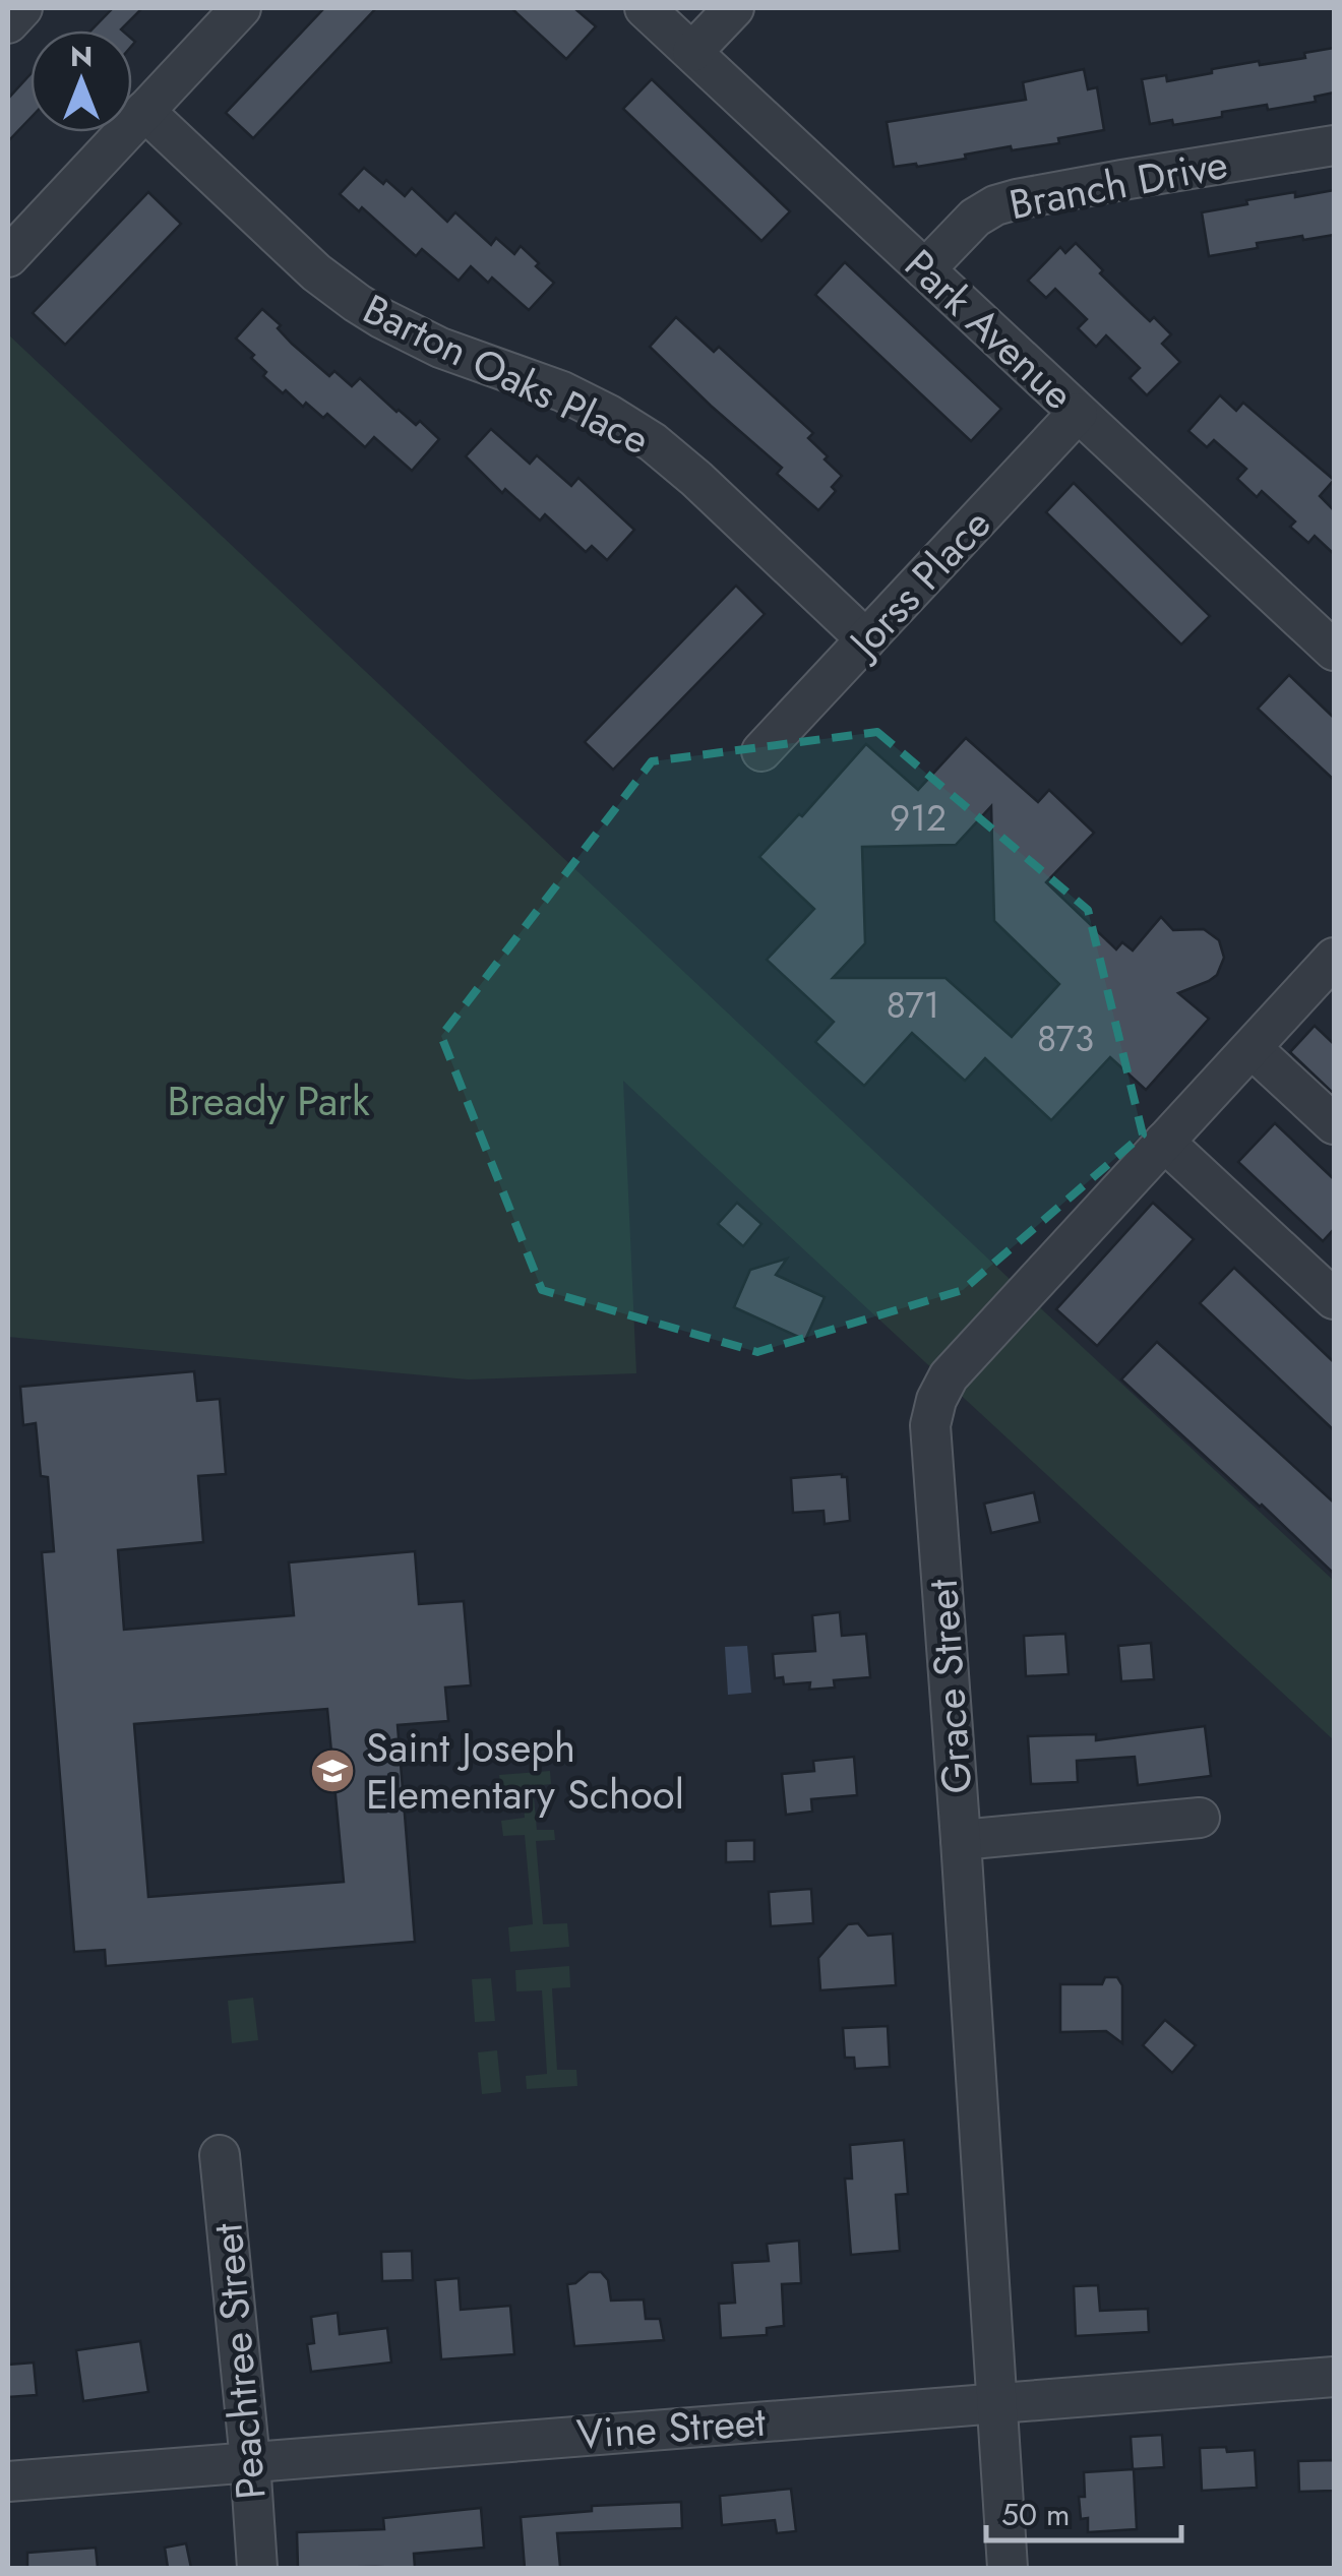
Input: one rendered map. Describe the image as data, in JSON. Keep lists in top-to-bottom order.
{
  "streets": {
    "street": [
      "Branch Drive",
      "Park Avenue",
      "Barton Oaks Place",
      "Jorss Place",
      "Grace Street",
      "Peachtree Street",
      "Vine Street"
    ]
  },
  "crossings": [
    ["Branch Drive", "Park Avenue"],
    ["Park Avenue", "Jorss Place"],
    ["Barton Oaks Place", "Jorss Place"],
    ["Grace Street", "Vine Street"],
    ["Peachtree Street", "Vine Street"]
  ],
  "parks": ["Bready Park"],
  "places": {
    "school or university": ["Saint Joseph Elementary School"]
  },
  "house_numbers": ["912", "871", "873"],
  "scale_bar": "50 m",
  "north": "top"
}
